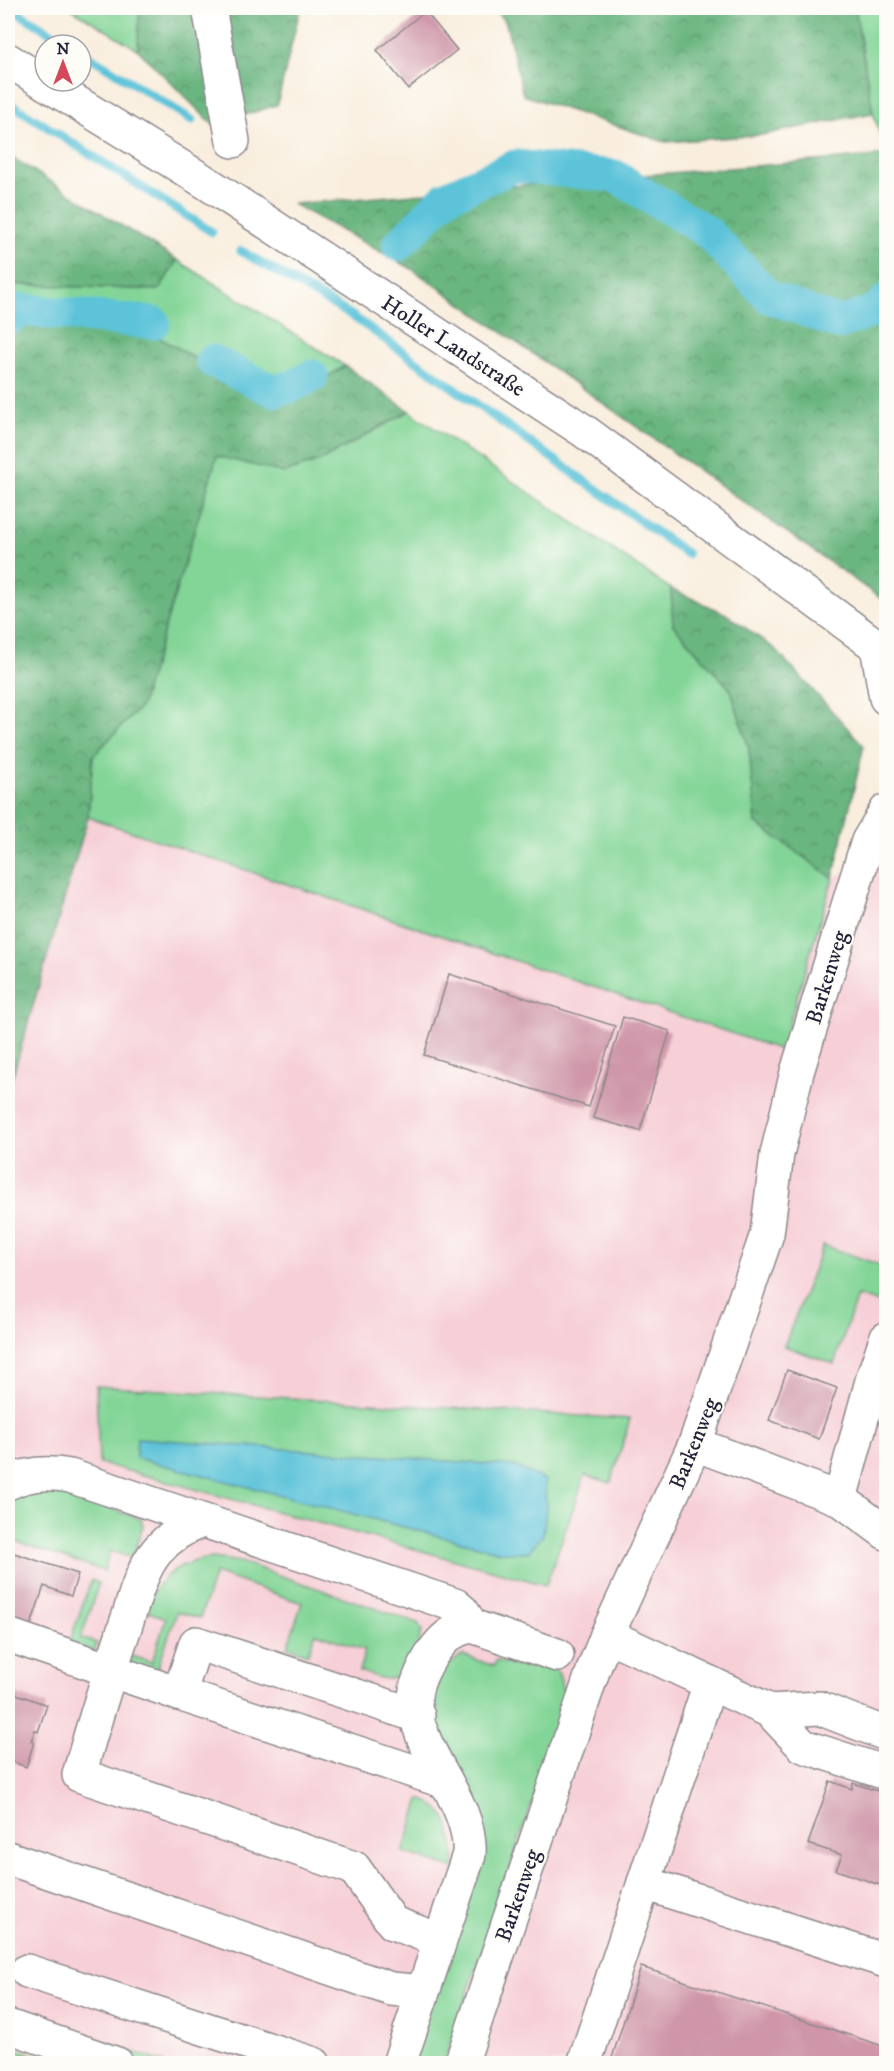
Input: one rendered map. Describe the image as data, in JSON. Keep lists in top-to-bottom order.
{
  "streets": {
    "street": ["Holler Landstraße", "Barkenweg"]
  },
  "north": "top"
}
